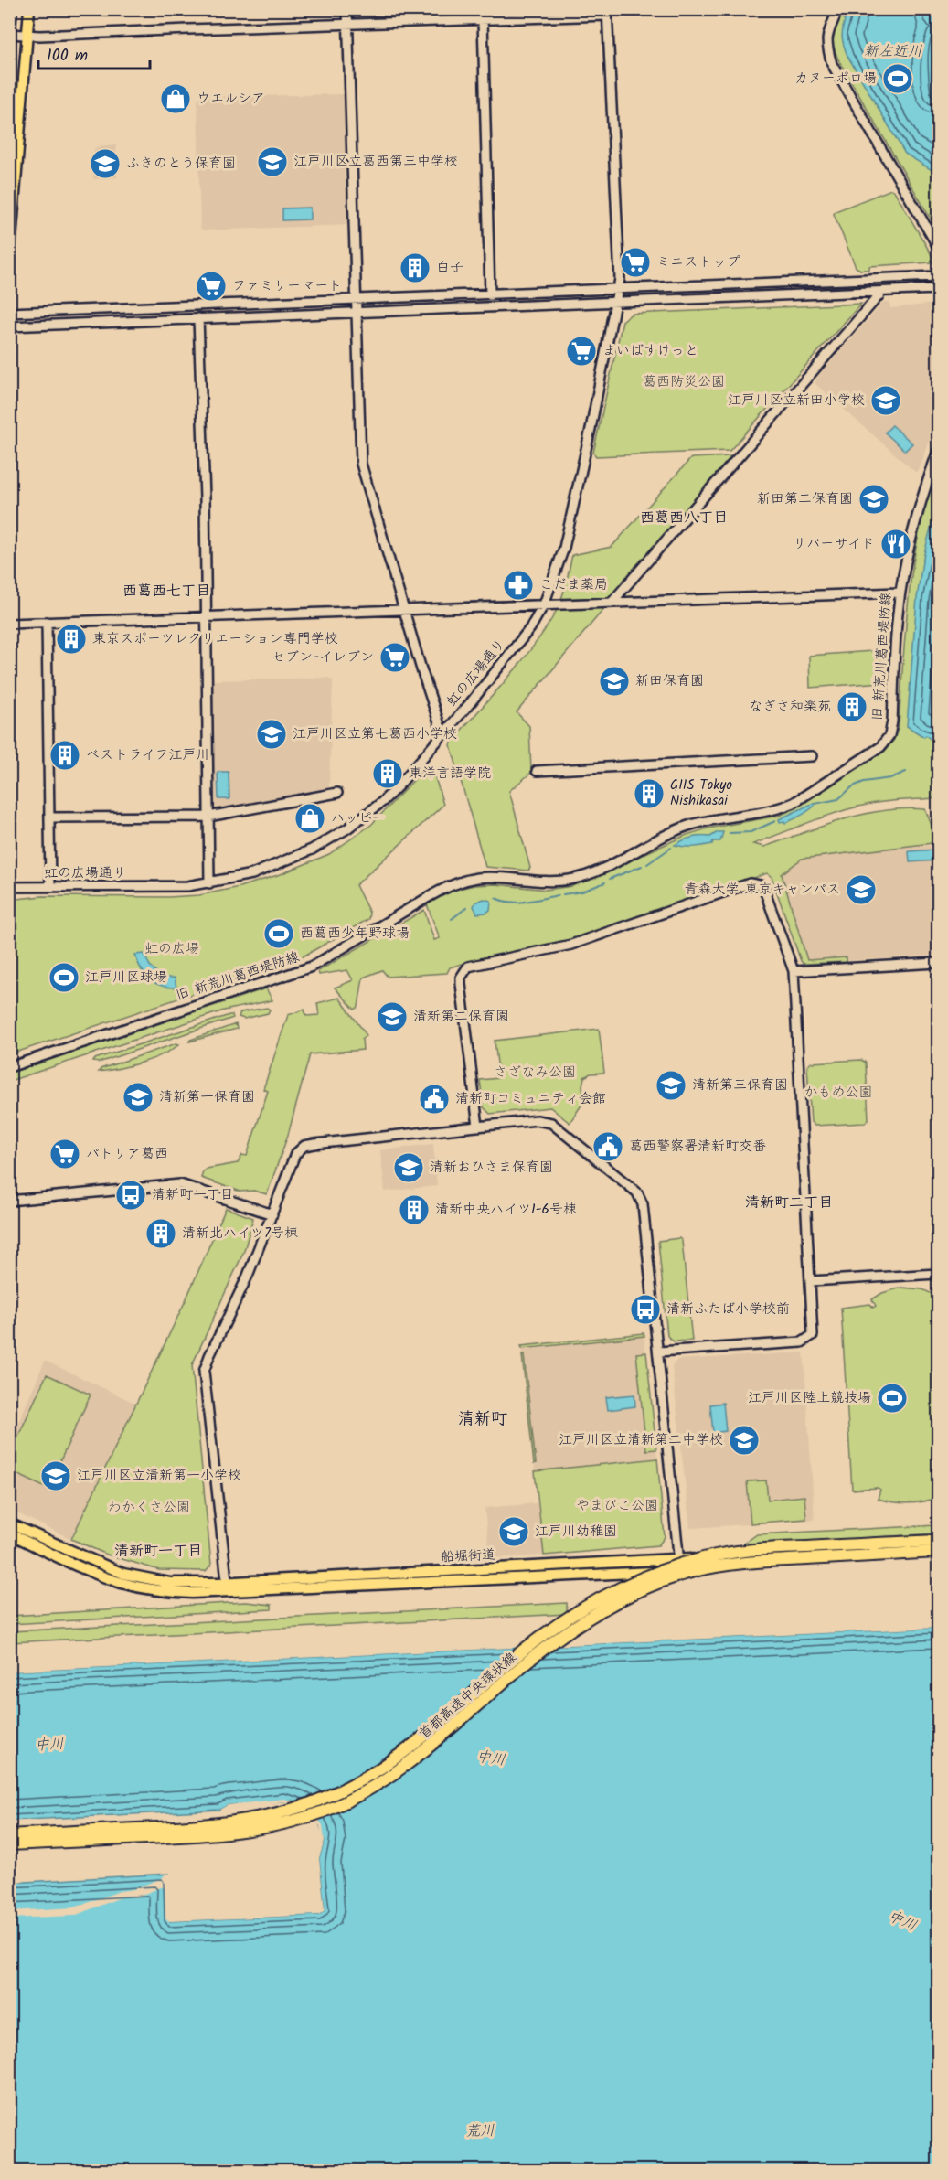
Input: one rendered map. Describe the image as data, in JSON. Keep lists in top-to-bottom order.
{
  "streets": {
    "highway": ["首都高速中央環状線"],
    "main road": ["船堀街道"],
    "street": ["旧 新荒川葛西堤防線", "虹の広場通り"]
  },
  "crossings": [
    ["船堀街道", "首都高速中央環状線"]
  ],
  "districts": [
    "西葛西八丁目",
    "西葛西七丁目",
    "清新町二丁目",
    "清新町",
    "清新町一丁目"
  ],
  "water": ["新左近川", "中川", "荒川"],
  "parks": [
    "葛西防災公園",
    "虹の広場",
    "さざなみ公園",
    "かもめ公園",
    "やまびこ公園",
    "わかくさ公園"
  ],
  "places": {
    "sports": [
      "カヌーポロ場",
      "西葛西少年野球場",
      "江戸川区球場",
      "江戸川区陸上競技場"
    ],
    "shop": ["ウエルシア", "ハッピー"],
    "school or university": [
      "江戸川区立葛西第三中学校",
      "ふきのとう保育園",
      "江戸川区立新田小学校",
      "新田第二保育園",
      "新田保育園",
      "江戸川区立第七葛西小学校",
      "青森大学 東京キャンパス",
      "清新第二保育園",
      "清新第三保育園",
      "清新第一保育園",
      "清新おひさま保育園",
      "江戸川区立清新第二中学校",
      "江戸川区立清新第一小学校",
      "江戸川幼稚園"
    ],
    "supermarket": [
      "ミニストップ",
      "ファミリーマート",
      "まいばすけっと",
      "セブン-イレブン",
      "パトリア葛西"
    ],
    "building": [
      "白子",
      "東京スポーツレクリエーション専門学校",
      "なぎさ和楽苑",
      "ベストライフ江戸川",
      "東洋言語学院",
      "GIIS Tokyo Nishikasai",
      "清新中央ハイツ1-6号棟",
      "清新北ハイツ7号棟"
    ],
    "restaurant": ["リバーサイド"],
    "pharmacy": ["こだま薬局"],
    "public building": ["清新町コミュニティ会館", "葛西警察署清新町交番"],
    "bus stop": ["清新町一丁目", "清新ふたば小学校前"]
  },
  "scale_bar": "100 m"
}
